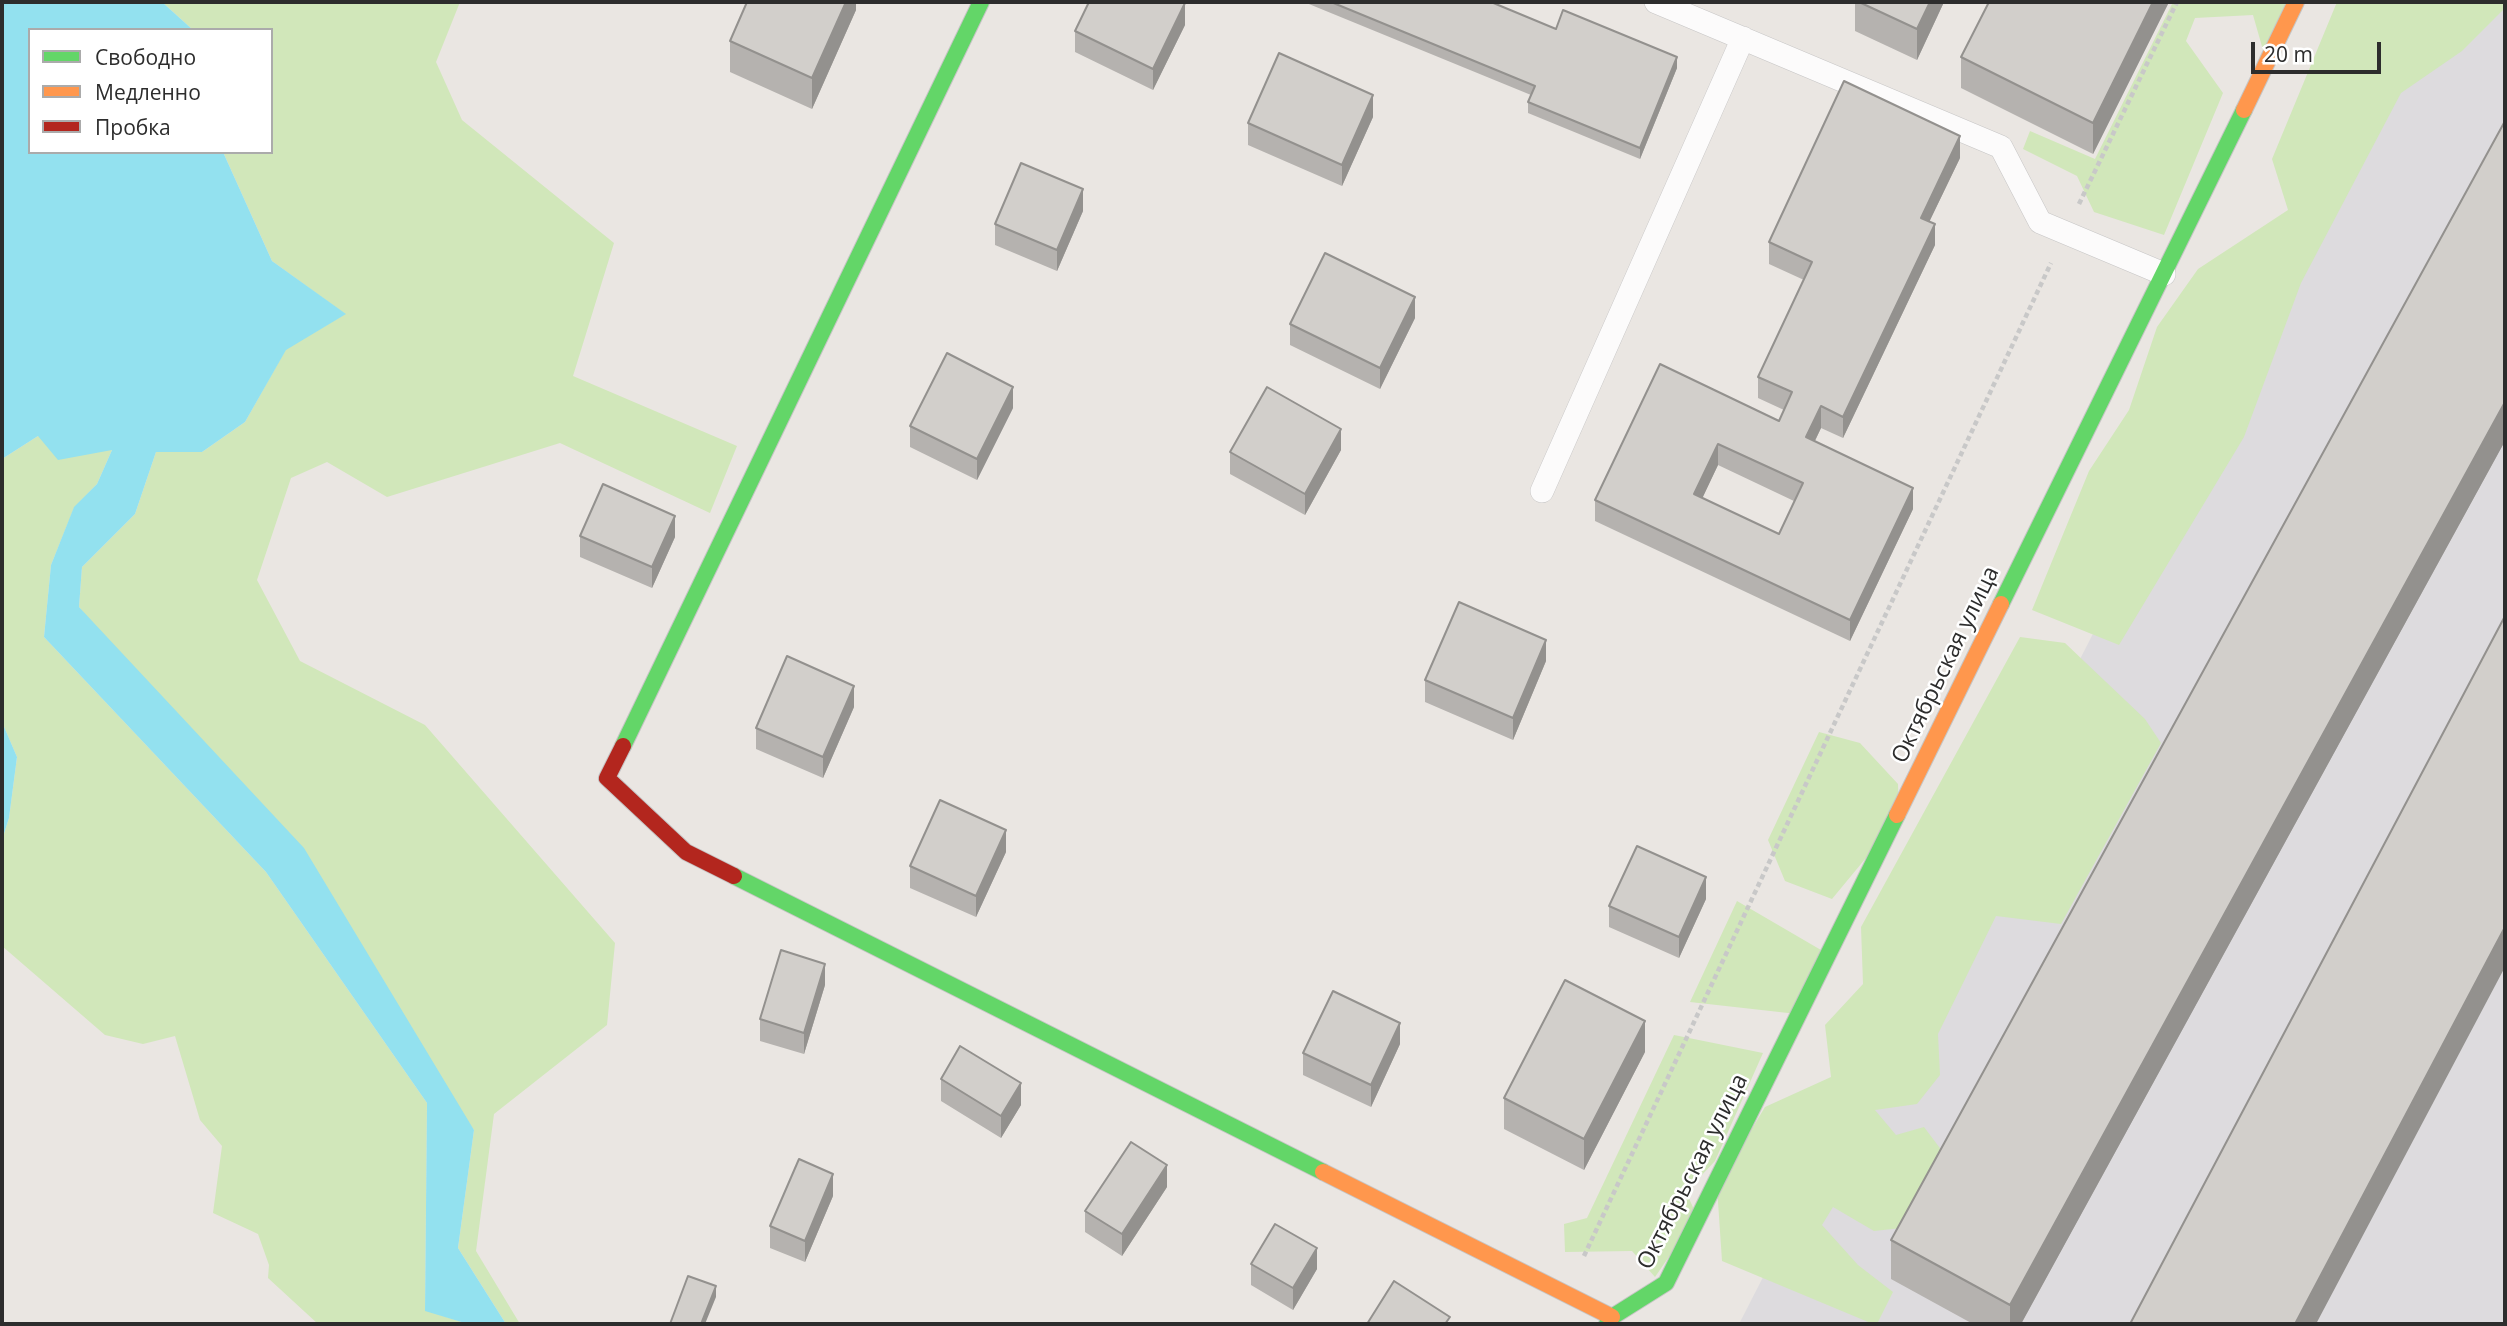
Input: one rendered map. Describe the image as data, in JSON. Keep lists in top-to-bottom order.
{
  "streets": {
    "street": ["Октябрьская улица"]
  },
  "legend": ["Свободно", "Медленно", "Пробка"],
  "scale_bar": "20 m"
}
